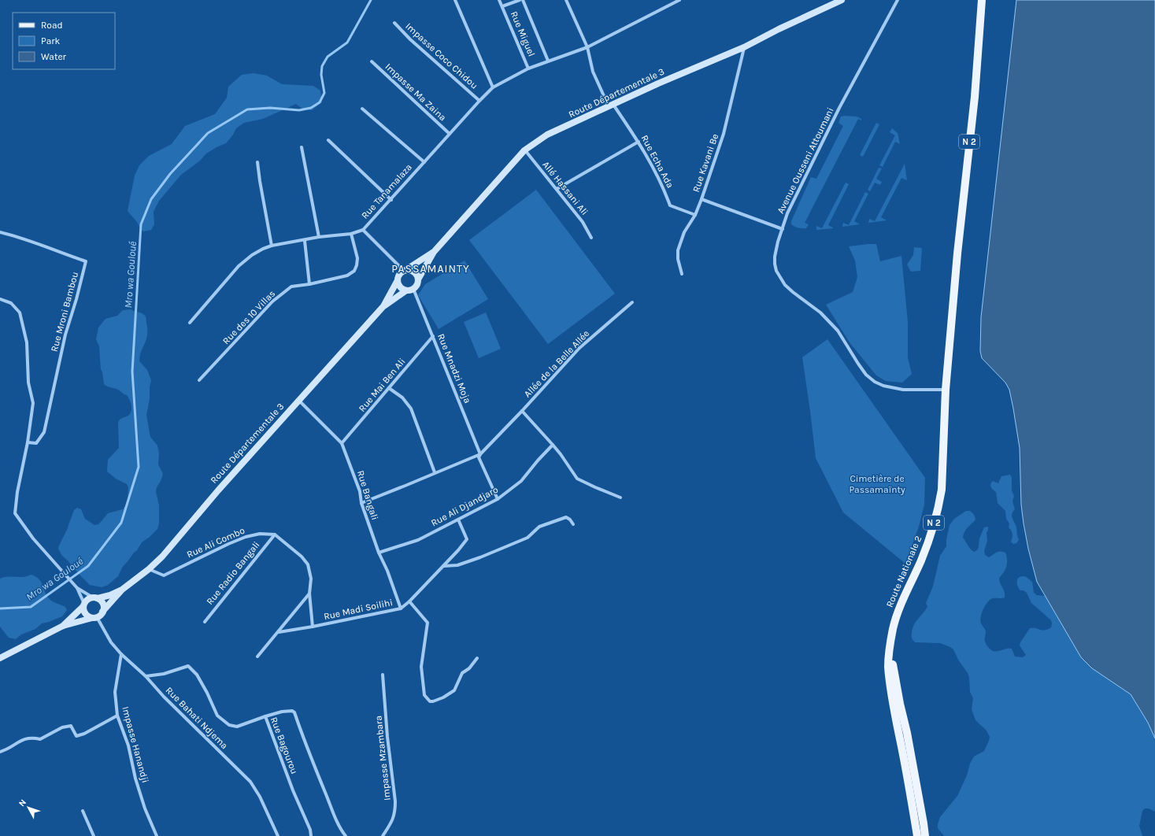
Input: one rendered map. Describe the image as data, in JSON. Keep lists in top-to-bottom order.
{
  "streets": {
    "main road": ["Route Départementale 3", "N 2", "Route Nationale 2"],
    "street": [
      "Rue Miguel",
      "Impasse Coco Chidou",
      "Impasse Ma Zaina",
      "Avenue Ousseni Attoumani",
      "Rue Echa Ada",
      "Rue Kavani Be",
      "Allé Hassani Ali",
      "Rue Tanamalaza",
      "Rue Mroni Bambou",
      "Rue des 10 Villas",
      "Allée de la Belle Allée",
      "Rue Mnadzi Moja",
      "Rue Mai Ben Ali",
      "Rue Bangali",
      "Rue Ali Djandjaro",
      "Rue Ali Combo",
      "Rue Radio Bangali",
      "Rue Madi Soilihi",
      "Rue Bahati Ndjema",
      "Impasse Hanandji",
      "Rue Bagourou",
      "Impasse Mzambara"
    ]
  },
  "crossings": [
    ["Rue Miguel", "Rue Tanamalaza"],
    ["Impasse Coco Chidou", "Rue Tanamalaza"],
    ["Impasse Ma Zaina", "Rue Tanamalaza"],
    ["Route Départementale 3", "Rue Echa Ada"],
    ["Route Départementale 3", "Rue Kavani Be"],
    ["Route Départementale 3", "Allé Hassani Ali"],
    ["Route Départementale 3", "Rue Mnadzi Moja"],
    ["Route Départementale 3", "Rue Bangali"],
    ["Route Départementale 3", "Rue Ali Combo"],
    ["Route Départementale 3", "Rue Bahati Ndjema"],
    ["N 2", "Avenue Ousseni Attoumani"],
    ["N 2", "Route Nationale 2"],
    ["Avenue Ousseni Attoumani", "Rue Kavani Be"],
    ["Avenue Ousseni Attoumani", "Route Nationale 2"],
    ["Rue Echa Ada", "Rue Tanamalaza"],
    ["Rue Tanamalaza", "Rue des 10 Villas"],
    ["Allée de la Belle Allée", "Rue Mnadzi Moja"],
    ["Rue Mnadzi Moja", "Rue Mai Ben Ali"],
    ["Rue Mnadzi Moja", "Rue Ali Djandjaro"],
    ["Rue Mai Ben Ali", "Rue Bangali"],
    ["Rue Bangali", "Rue Ali Djandjaro"],
    ["Rue Bangali", "Rue Madi Soilihi"],
    ["Rue Ali Djandjaro", "Rue Madi Soilihi"],
    ["Rue Ali Combo", "Rue Radio Bangali"],
    ["Rue Bahati Ndjema", "Impasse Hanandji"],
    ["Rue Bahati Ndjema", "Rue Bagourou"]
  ],
  "districts": ["PASSAMAINTY"],
  "water": ["Mro wa Gouloué"],
  "parks": ["Cimetière de Passamaïnty"],
  "legend": ["Road", "Park", "Water"],
  "north": "top left"
}
